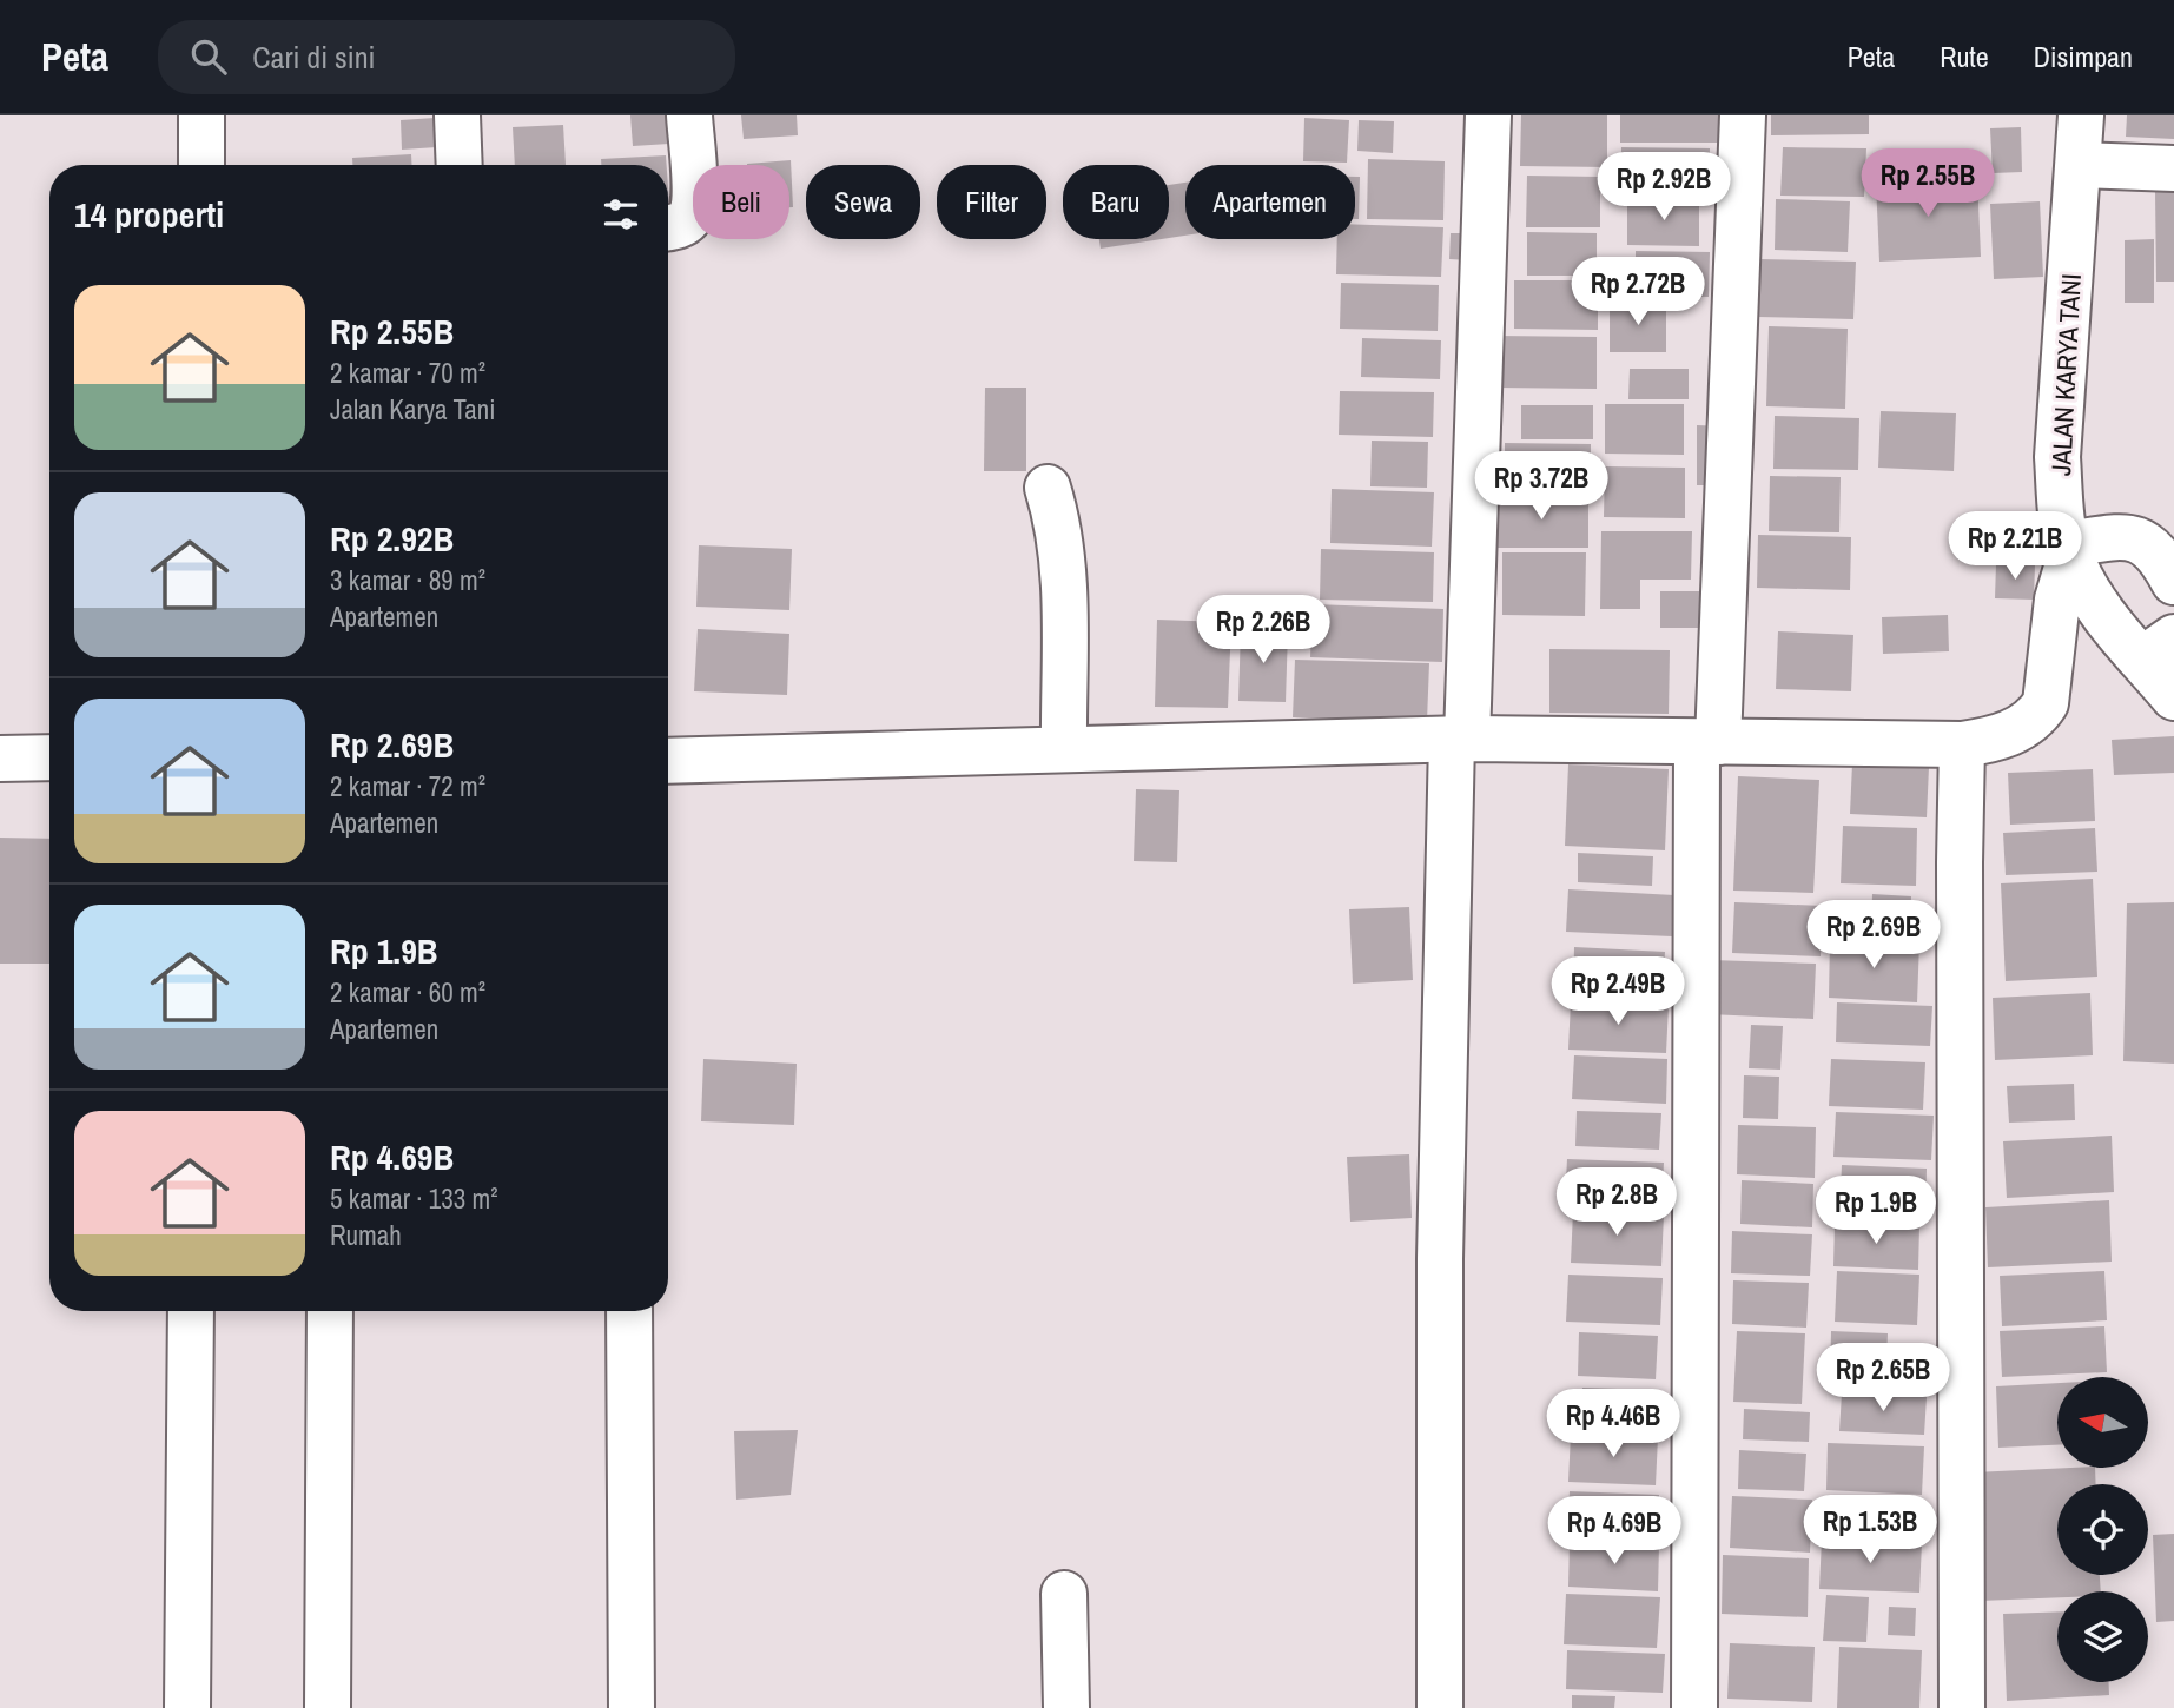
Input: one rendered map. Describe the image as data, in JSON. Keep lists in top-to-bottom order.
{
  "streets": {
    "street": ["JALAN KARYA TANI"]
  },
  "north": "left",
  "page": {
    "header": "Peta",
    "search": "Cari di sini",
    "nav": ["Peta", "Rute", "Disimpan"],
    "price": [
      "Rp 2.55B",
      "Rp 2.92B",
      "Rp 2.72B",
      "Rp 3.72B",
      "Rp 2.21B",
      "Rp 2.26B",
      "Rp 2.69B",
      "Rp 2.49B",
      "Rp 2.8B",
      "Rp 1.9B",
      "Rp 2.65B",
      "Rp 4.46B",
      "Rp 1.53B",
      "Rp 4.69B"
    ],
    "chip": [
      "Beli",
      "Sewa",
      "Filter",
      "Baru",
      "Apartemen"
    ],
    "heading": "14 properti",
    "list": [
      {
        "name": "Rp 2.55B",
        "note": "2 kamar · 70 m² · Jalan Karya Tani"
      },
      {
        "name": "Rp 2.92B",
        "note": "3 kamar · 89 m² · Apartemen"
      },
      {
        "name": "Rp 2.69B",
        "note": "2 kamar · 72 m² · Apartemen"
      },
      {
        "name": "Rp 1.9B",
        "note": "2 kamar · 60 m² · Apartemen"
      },
      {
        "name": "Rp 4.69B",
        "note": "5 kamar · 133 m² · Rumah"
      }
    ]
  }
}
